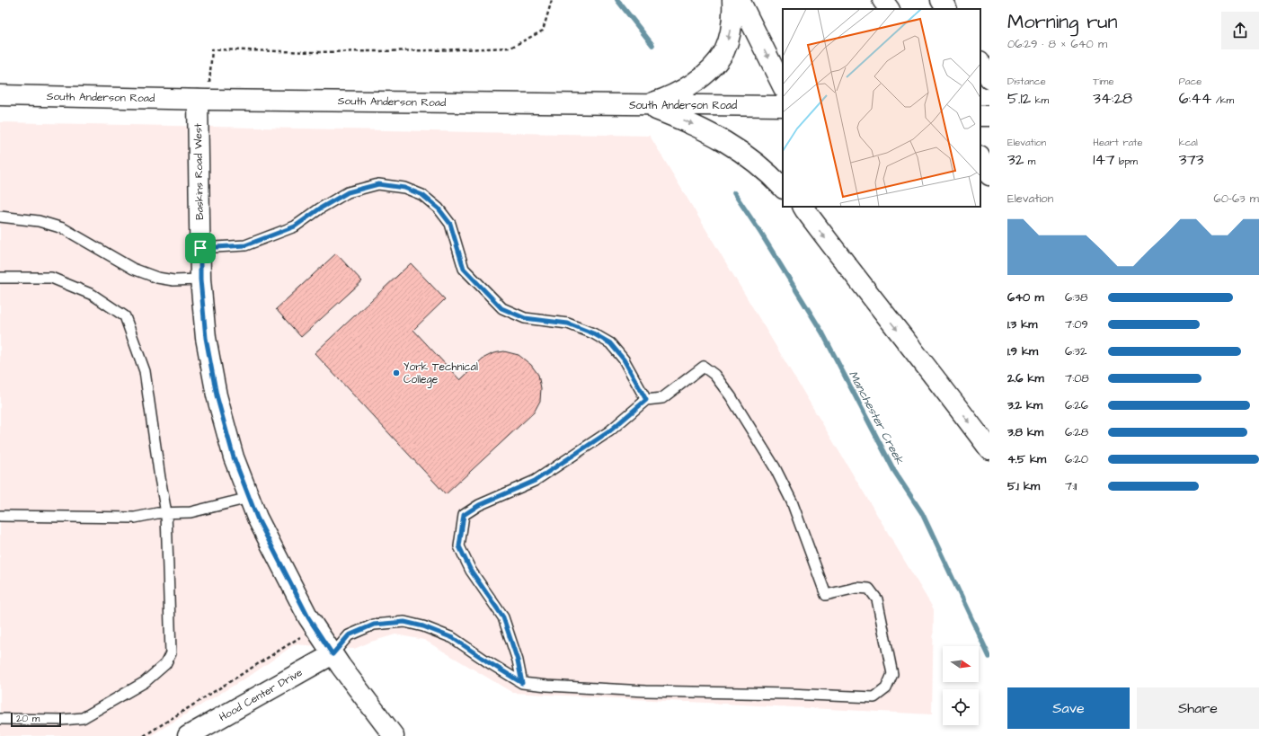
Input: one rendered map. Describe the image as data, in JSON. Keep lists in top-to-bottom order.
{
  "streets": {
    "main road": ["South Anderson Road", "Baskins Road West", "Hood Center Drive"]
  },
  "crossings": [
    ["South Anderson Road", "Baskins Road West"],
    ["Baskins Road West", "Hood Center Drive"]
  ],
  "water": ["Manchester Creek"],
  "places": ["York Technical College"],
  "scale_bar": "20 m",
  "north": "right",
  "page": {
    "heading": ["Morning run", "06:29 · 8 × 640 m"],
    "stats": [
      ["Distance", "5.12 km"],
      ["Time", "34:28"],
      ["Pace", "6:44 /km"],
      ["Elevation", "32 m"],
      ["Heart rate", "147 bpm"],
      ["kcal", "373"]
    ],
    "chart": ["Elevation", "60–63 m"],
    "list": [
      {
        "name": "640 m",
        "note": "6:38"
      },
      {
        "name": "1.3 km",
        "note": "7:09"
      },
      {
        "name": "1.9 km",
        "note": "6:32"
      },
      {
        "name": "2.6 km",
        "note": "7:08"
      },
      {
        "name": "3.2 km",
        "note": "6:26"
      },
      {
        "name": "3.8 km",
        "note": "6:28"
      },
      {
        "name": "4.5 km",
        "note": "6:20"
      },
      {
        "name": "5.1 km",
        "note": "7:11"
      }
    ],
    "buttons": ["Save", "Share"],
    "scale": "20 m"
  }
}
